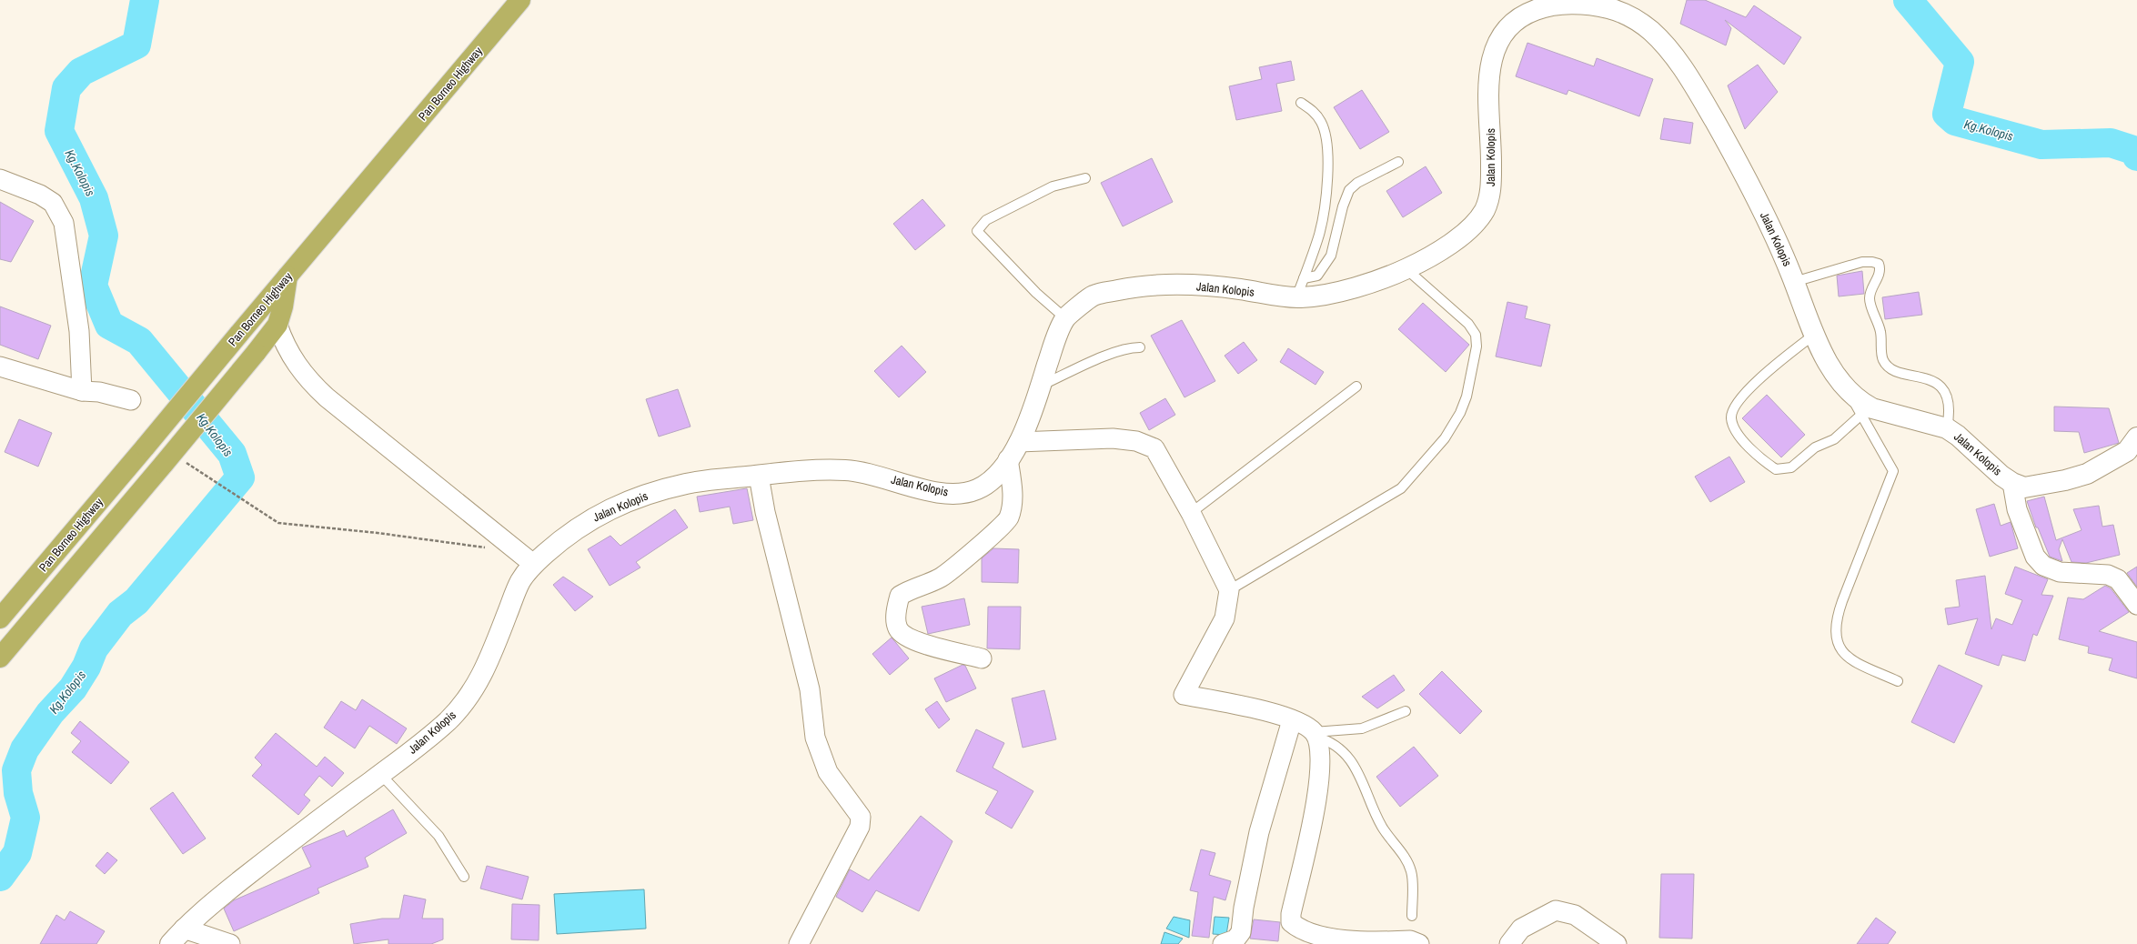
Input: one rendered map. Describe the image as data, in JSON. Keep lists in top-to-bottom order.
{
  "streets": {
    "highway": ["Pan Borneo Highway"],
    "street": ["Jalan Kolopis"]
  },
  "water": ["Kg.Kolopis"]
}
